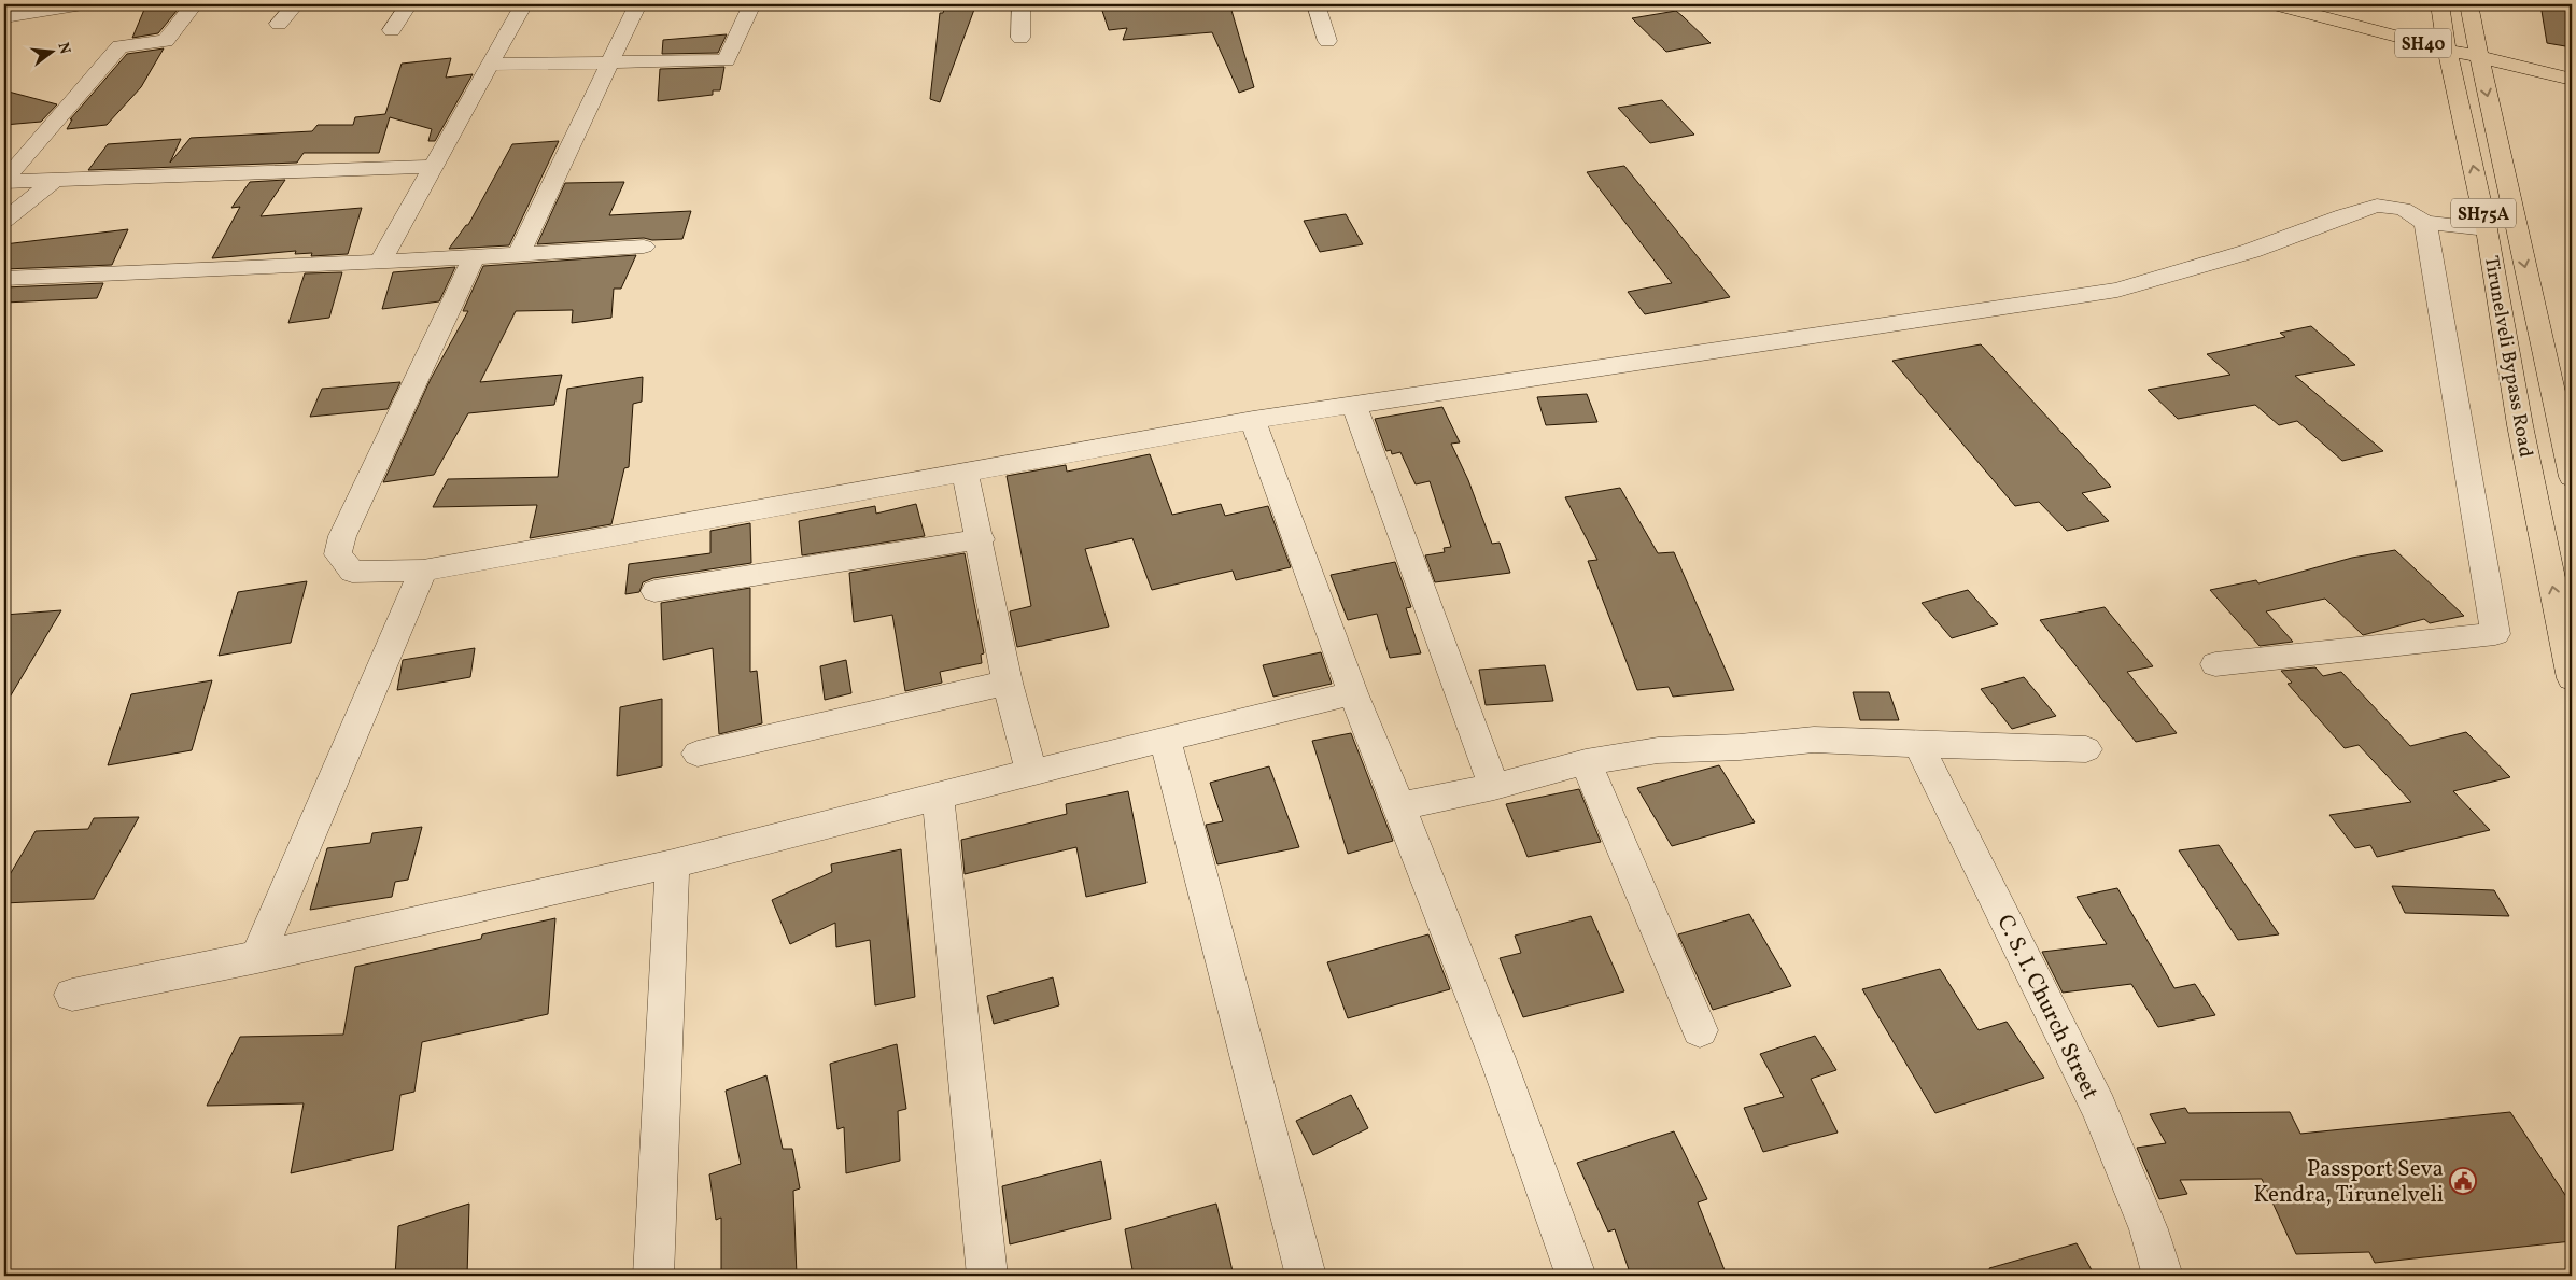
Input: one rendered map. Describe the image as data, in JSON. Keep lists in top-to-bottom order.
{
  "streets": {
    "main road": ["SH40", "SH75A", "Tirunelveli Bypass Road"],
    "street": ["C. S. I. Church Street"]
  },
  "crossings": [
    ["SH40", "Tirunelveli Bypass Road"]
  ],
  "places": {
    "public building": ["Passport Seva Kendra, Tirunelveli"]
  },
  "north": "right"
}
